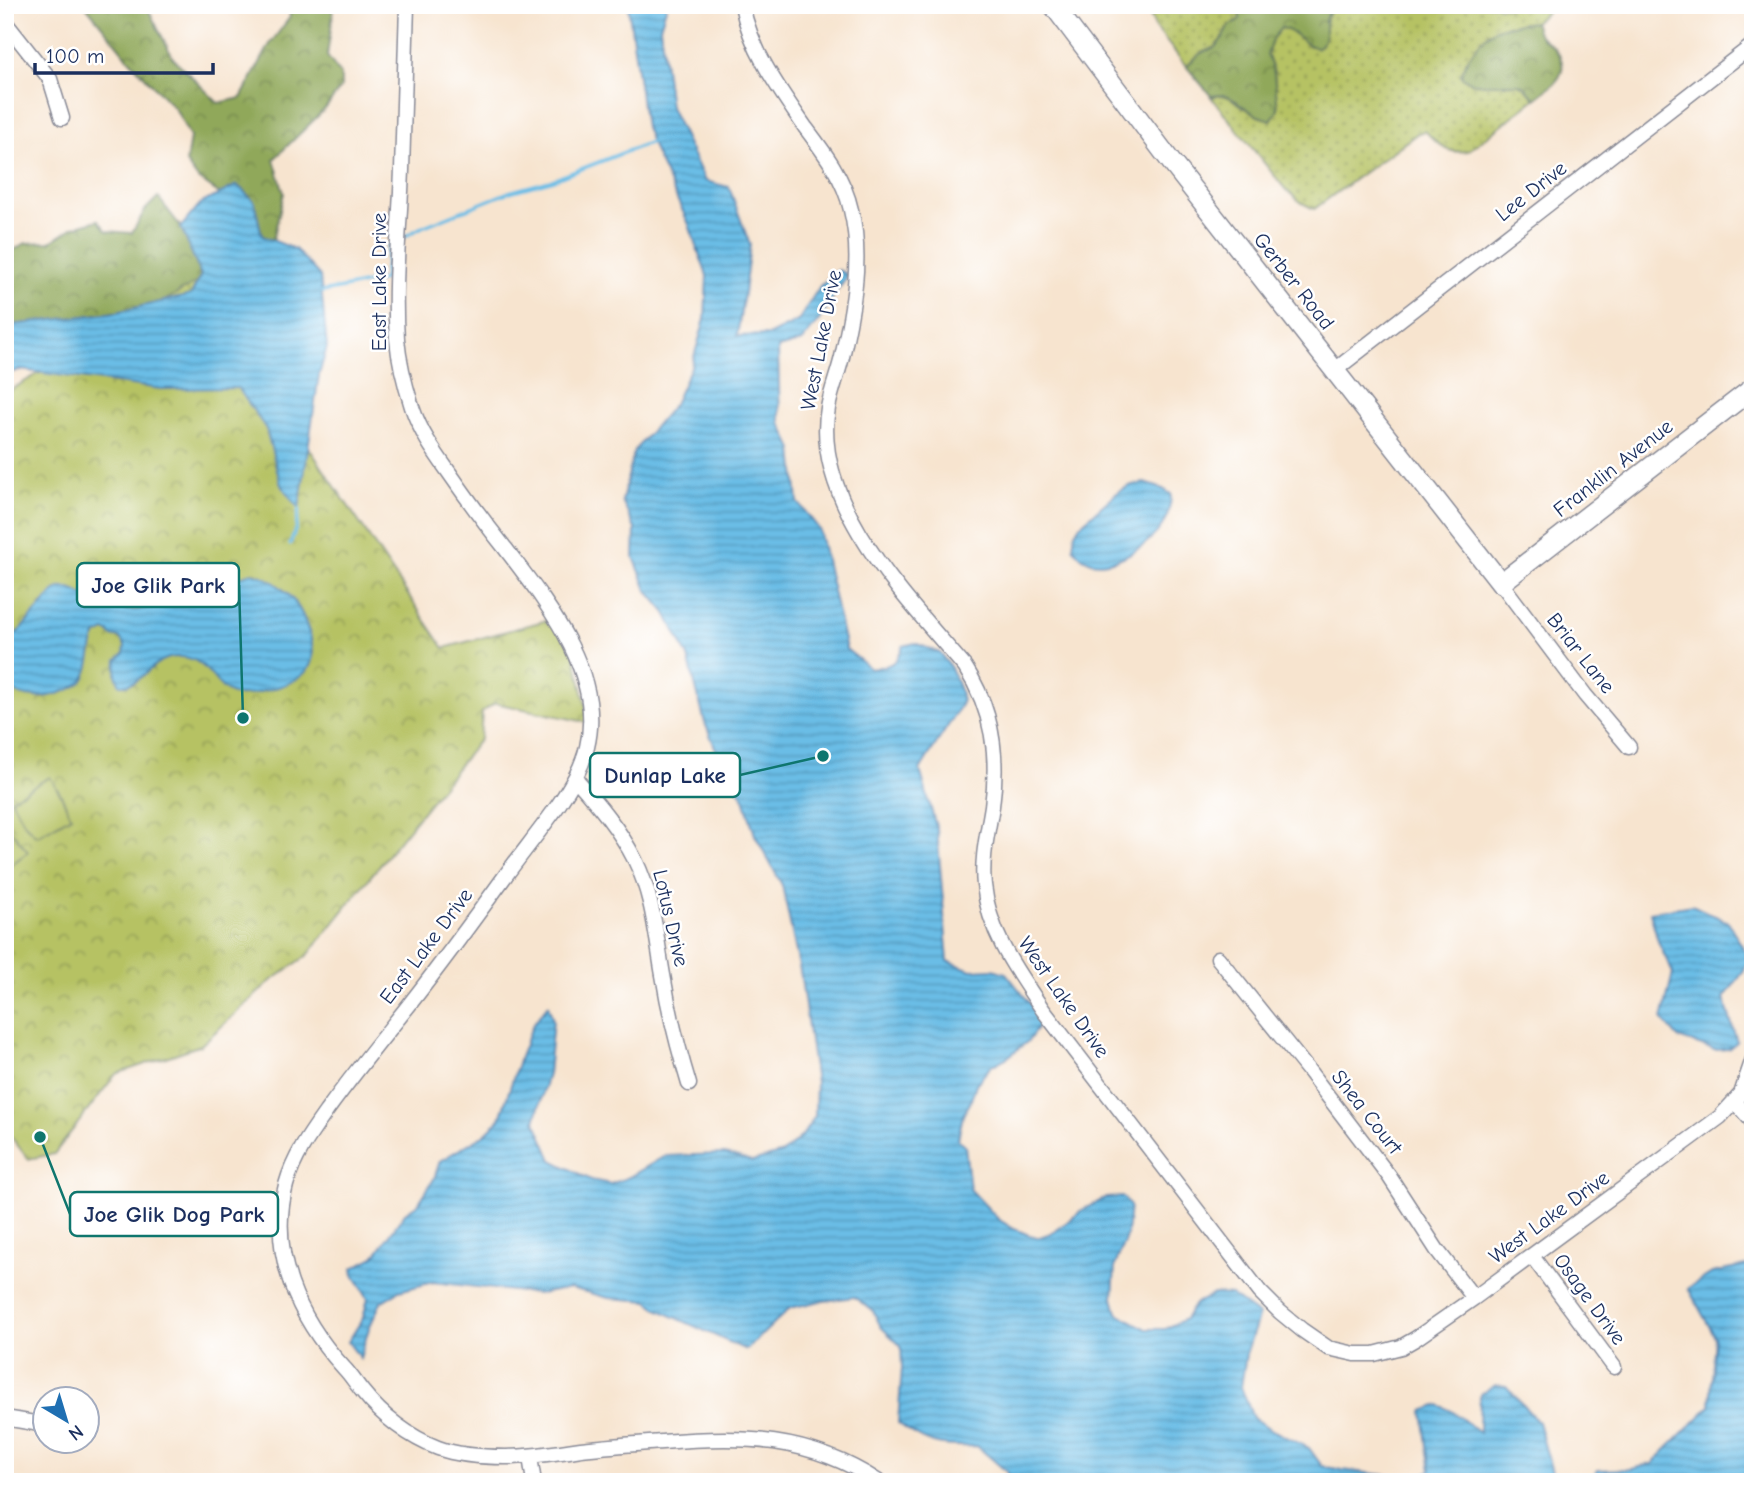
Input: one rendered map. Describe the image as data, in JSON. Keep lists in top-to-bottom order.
{
  "streets": {
    "street": [
      "Lee Drive",
      "Gerber Road",
      "East Lake Drive",
      "West Lake Drive",
      "Franklin Avenue",
      "Briar Lane",
      "Lotus Drive",
      "Shea Court",
      "Osage Drive"
    ]
  },
  "crossings": [
    ["Lee Drive", "Gerber Road"],
    ["Gerber Road", "Franklin Avenue"],
    ["Gerber Road", "Briar Lane"],
    ["East Lake Drive", "Lotus Drive"],
    ["West Lake Drive", "Shea Court"],
    ["West Lake Drive", "Osage Drive"],
    ["Franklin Avenue", "Briar Lane"]
  ],
  "places": ["Joe Glik Park", "Dunlap Lake", "Joe Glik Dog Park"],
  "scale_bar": "100 m",
  "north": "bottom right"
}
